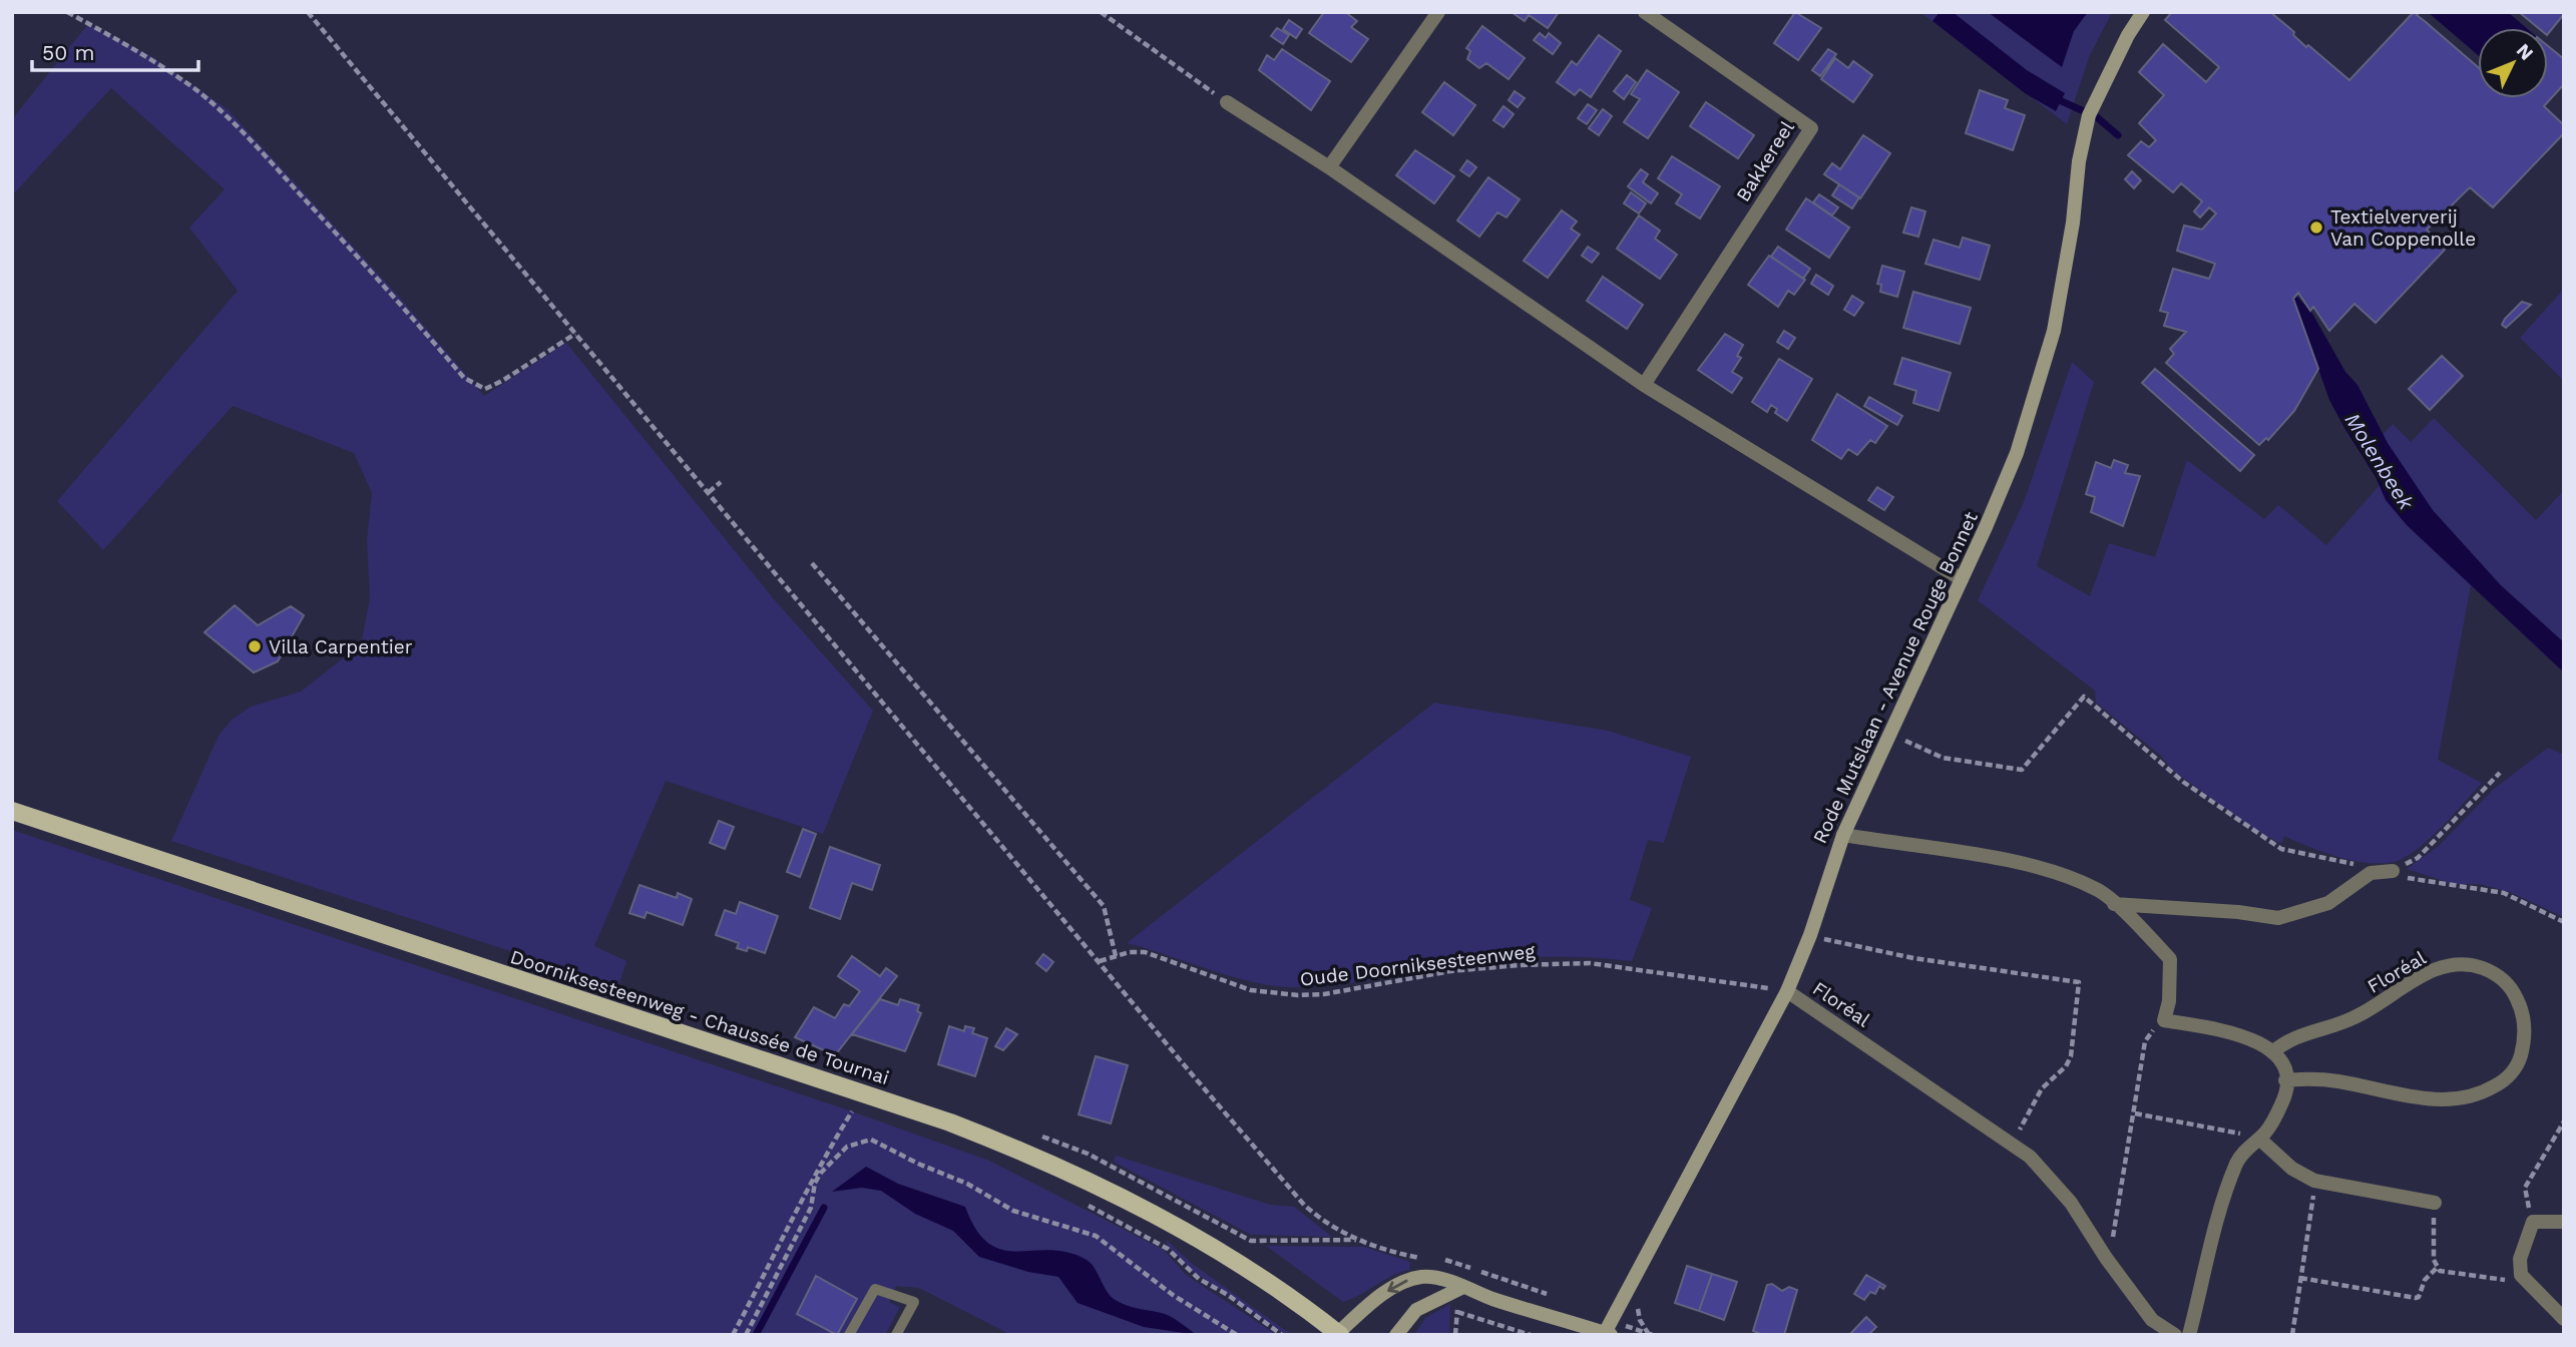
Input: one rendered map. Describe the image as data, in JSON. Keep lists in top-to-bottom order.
{
  "streets": {
    "main road": ["Doorniksesteenweg - Chaussée de Tournai"],
    "street": ["Bakkereel", "Rode Mutslaan - Avenue Rouge Bonnet", "Floréal"],
    "path": ["Oude Doorniksesteenweg"]
  },
  "crossings": [
    ["Rode Mutslaan - Avenue Rouge Bonnet", "Oude Doorniksesteenweg"],
    ["Rode Mutslaan - Avenue Rouge Bonnet", "Floréal"],
    ["Oude Doorniksesteenweg", "Floréal"]
  ],
  "water": ["Molenbeek"],
  "places": ["Textielververij Van Coppenolle", "Villa Carpentier"],
  "scale_bar": "50 m",
  "north": "top right"
}
